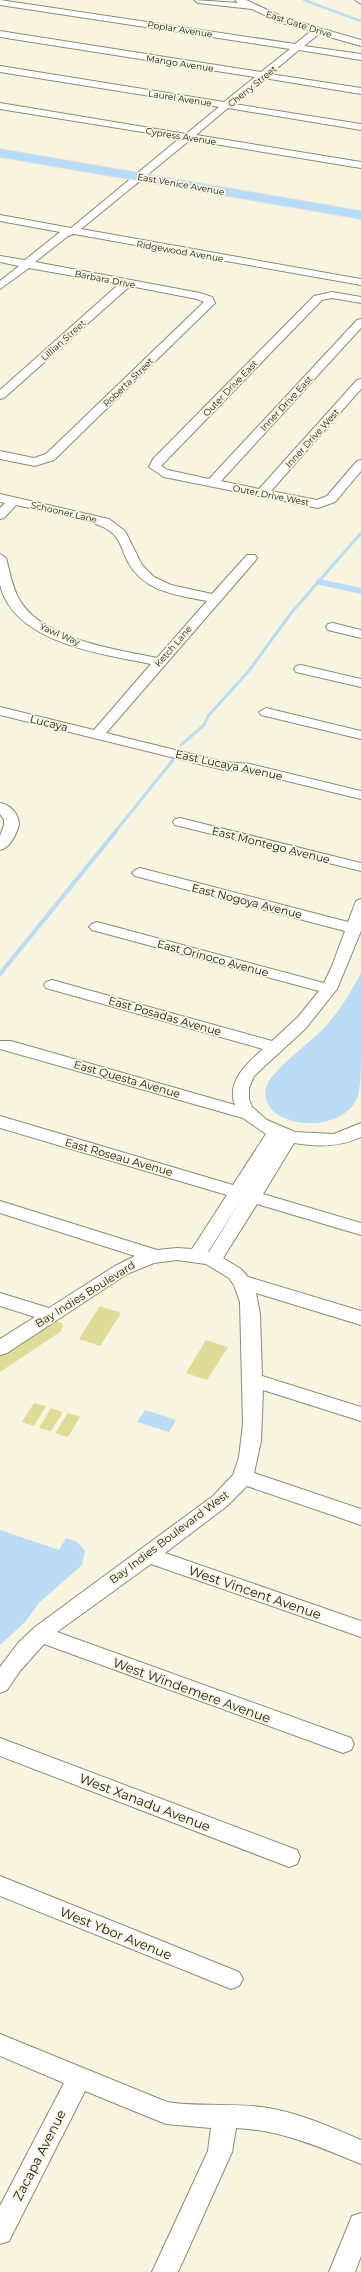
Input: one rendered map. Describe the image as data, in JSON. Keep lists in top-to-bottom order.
{
  "streets": {
    "main road": ["East Venice Avenue"],
    "street": [
      "East Gate Drive",
      "Poplar Avenue",
      "Mango Avenue",
      "Cherry Street",
      "Laurel Avenue",
      "Cypress Avenue",
      "Ridgewood Avenue",
      "Barbara Drive",
      "Lillian Street",
      "Roberta Street",
      "Outer Drive East",
      "Inner Drive East",
      "Inner Drive West",
      "Outer Drive West",
      "Schooner Lane",
      "Yawl Way",
      "Ketch Lane",
      "Lucaya",
      "East Lucaya Avenue",
      "East Montego Avenue",
      "East Nogoya Avenue",
      "East Orinoco Avenue",
      "East Posadas Avenue",
      "East Questa Avenue",
      "East Roseau Avenue",
      "Bay Indies Boulevard",
      "Bay Indies Boulevard West",
      "West Vincent Avenue",
      "West Windemere Avenue",
      "West Xanadu Avenue",
      "West Ybor Avenue",
      "Zacapa Avenue"
    ]
  },
  "crossings": [
    ["East Gate Drive", "Cherry Street"],
    ["Poplar Avenue", "Cherry Street"],
    ["Mango Avenue", "Cherry Street"],
    ["Cherry Street", "Laurel Avenue"],
    ["Cherry Street", "Cypress Avenue"],
    ["Cherry Street", "East Venice Avenue"],
    ["Cherry Street", "Ridgewood Avenue"],
    ["Barbara Drive", "Lillian Street"],
    ["Barbara Drive", "Roberta Street"],
    ["Outer Drive East", "Inner Drive East"],
    ["Outer Drive East", "Outer Drive West"],
    ["Inner Drive East", "Outer Drive West"],
    ["Inner Drive West", "Outer Drive West"],
    ["Schooner Lane", "Ketch Lane"],
    ["Yawl Way", "Ketch Lane"],
    ["Ketch Lane", "Lucaya"],
    ["Ketch Lane", "East Lucaya Avenue"],
    ["Lucaya", "East Lucaya Avenue"],
    ["Bay Indies Boulevard", "Bay Indies Boulevard West"],
    ["Bay Indies Boulevard West", "West Vincent Avenue"],
    ["Bay Indies Boulevard West", "West Windemere Avenue"]
  ]
}
